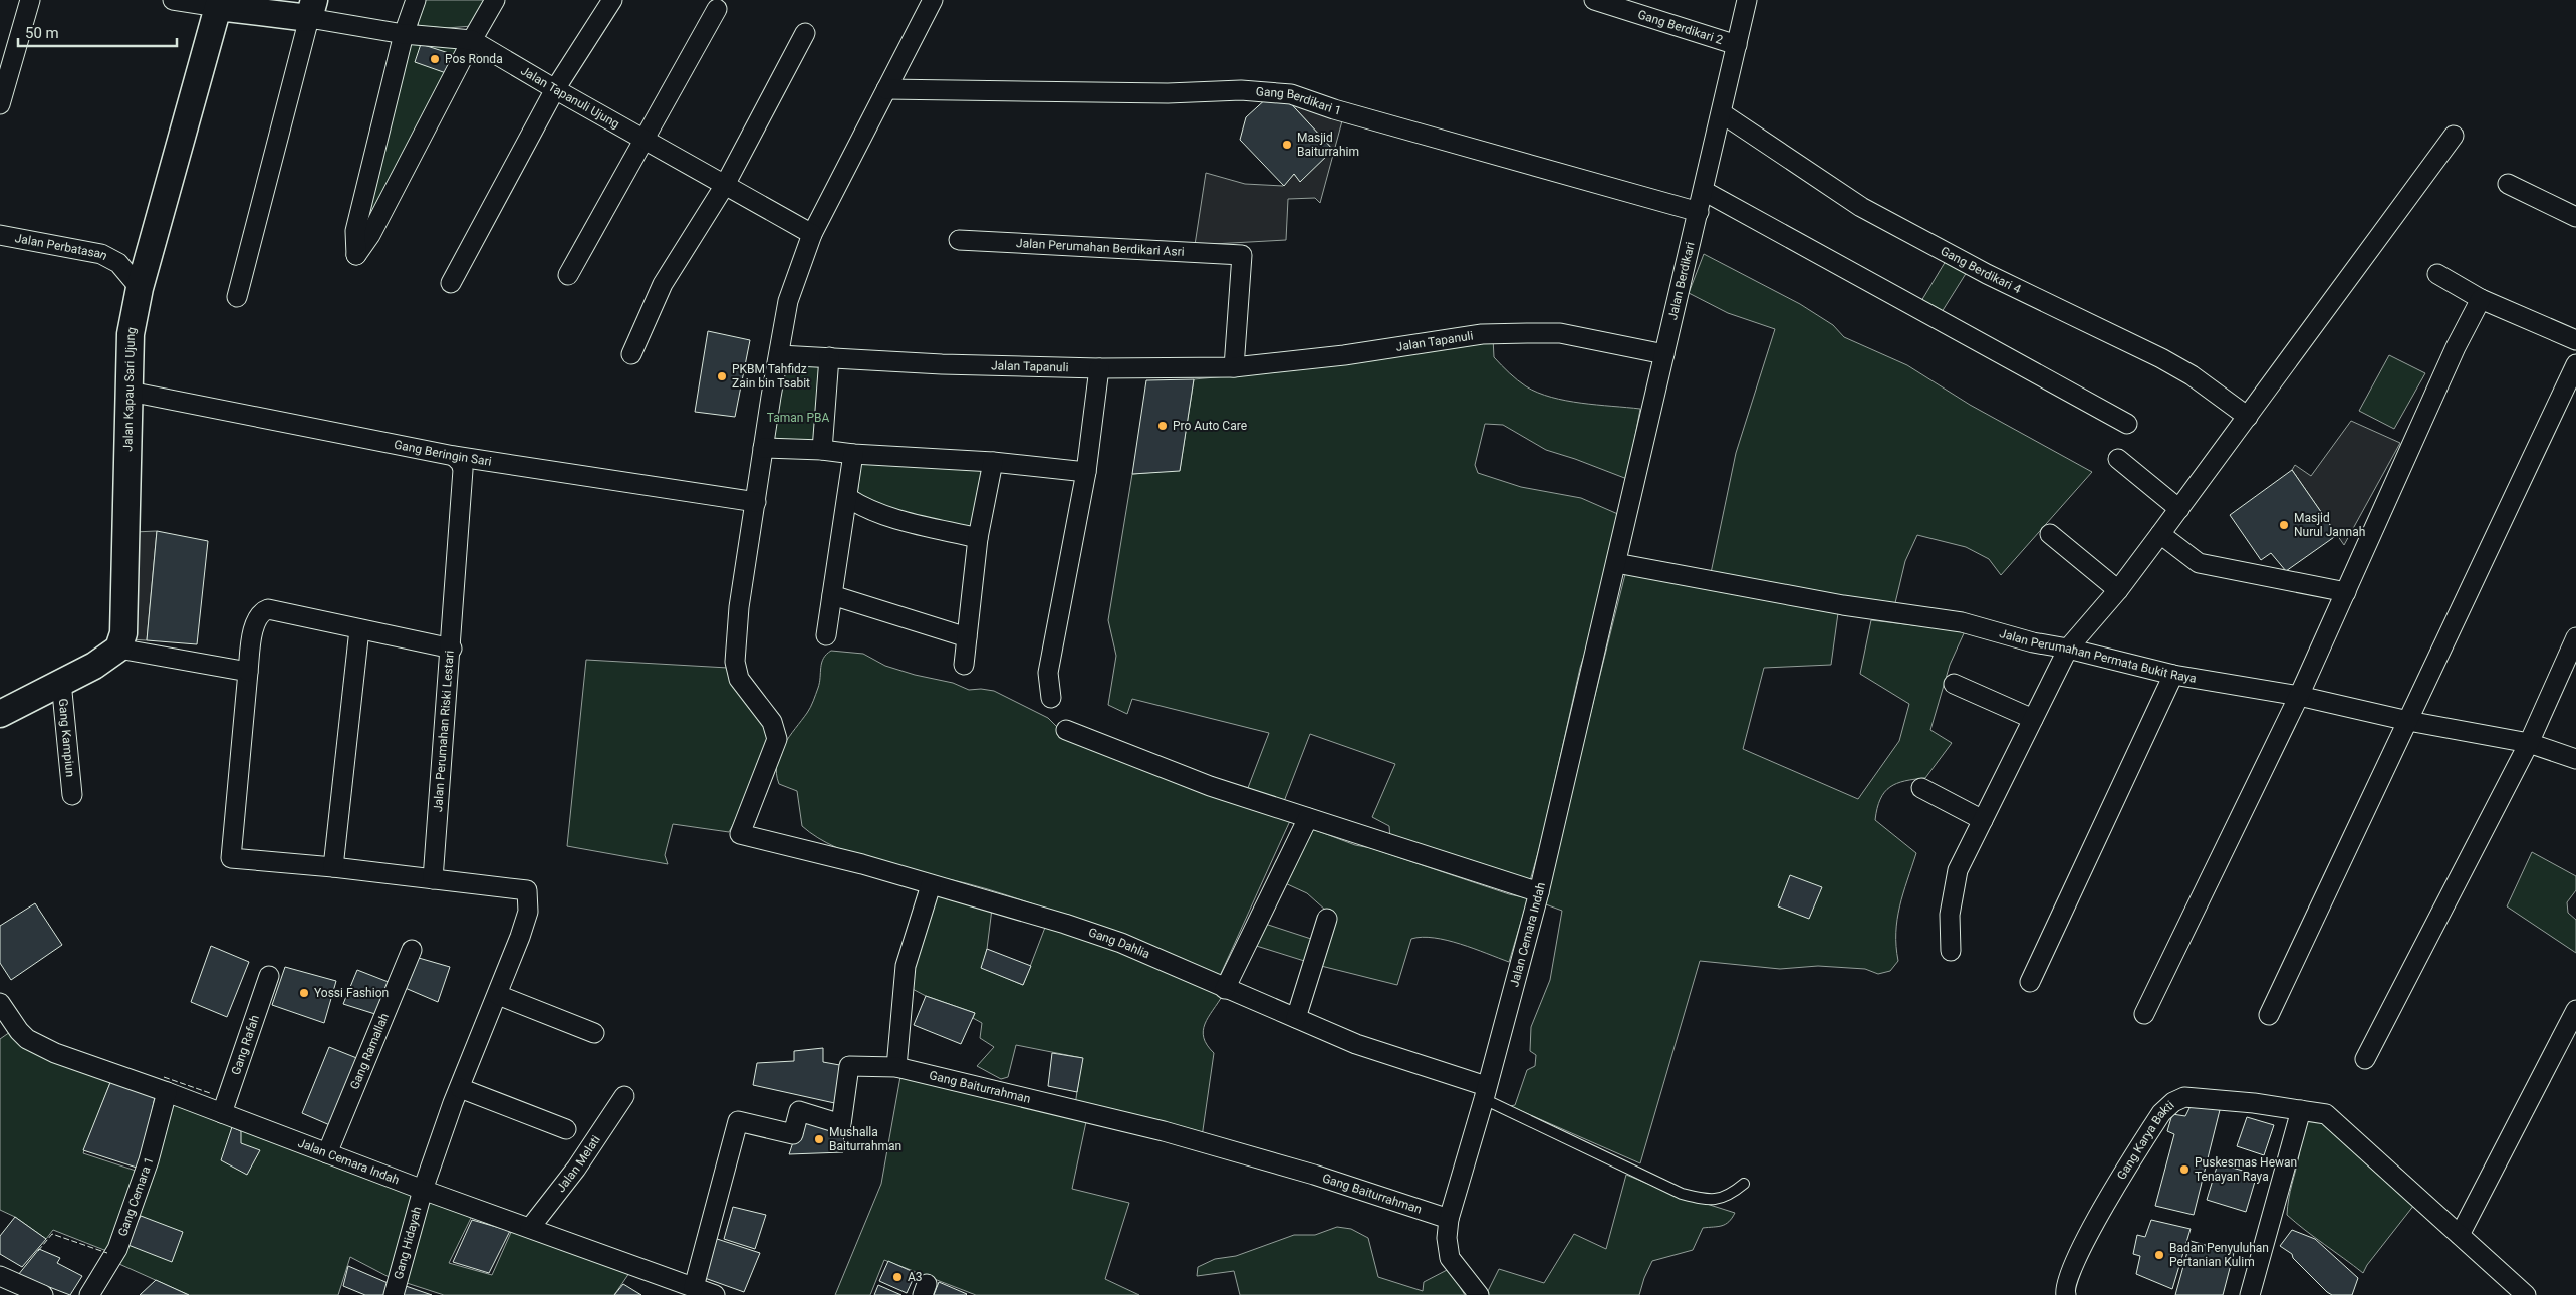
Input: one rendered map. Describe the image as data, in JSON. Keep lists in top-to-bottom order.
{
  "streets": {
    "street": [
      "Gang Berdikari 2",
      "Jalan Tapanuli Ujung",
      "Gang Berdikari 1",
      "Jalan Perumahan Berdikari Asri",
      "Jalan Perbatasan",
      "Gang Berdikari 4",
      "Jalan Berdikari",
      "Jalan Tapanuli",
      "Jalan Kapau Sari Ujung",
      "Gang Beringin Sari",
      "Jalan Perumahan Permata Bukit Raya",
      "Jalan Perumahan Riski Lestari",
      "Gang Kampiun",
      "Jalan Cemara Indah",
      "Gang Dahlia",
      "Gang Rafah",
      "Gang Ramallah",
      "Gang Baiturrahman",
      "Gang Karya Bakti",
      "Jalan Melati",
      "Gang Cemara 1",
      "Gang Hidayah"
    ]
  },
  "crossings": [
    ["Gang Berdikari 2", "Jalan Berdikari"],
    ["Gang Berdikari 1", "Jalan Berdikari"],
    ["Jalan Perumahan Berdikari Asri", "Jalan Tapanuli"],
    ["Jalan Perbatasan", "Jalan Kapau Sari Ujung"],
    ["Gang Berdikari 4", "Jalan Berdikari"],
    ["Jalan Berdikari", "Jalan Tapanuli"],
    ["Jalan Berdikari", "Jalan Perumahan Permata Bukit Raya"],
    ["Jalan Berdikari", "Jalan Cemara Indah"],
    ["Jalan Kapau Sari Ujung", "Gang Beringin Sari"],
    ["Gang Beringin Sari", "Gang Dahlia"],
    ["Jalan Perumahan Permata Bukit Raya", "Jalan Cemara Indah"],
    ["Jalan Perumahan Riski Lestari", "Gang Hidayah"],
    ["Jalan Cemara Indah", "Gang Dahlia"],
    ["Jalan Cemara Indah", "Gang Rafah"],
    ["Jalan Cemara Indah", "Gang Ramallah"],
    ["Jalan Cemara Indah", "Gang Baiturrahman"],
    ["Jalan Cemara Indah", "Jalan Melati"],
    ["Jalan Cemara Indah", "Gang Cemara 1"],
    ["Jalan Cemara Indah", "Gang Hidayah"]
  ],
  "parks": ["Taman PBA"],
  "places": [
    "Pos Ronda",
    "Masjid Baiturrahim",
    "PKBM Tahfidz Zain bin Tsabit",
    "Pro Auto Care",
    "Masjid Nurul Jannah",
    "Yossi Fashion",
    "Mushalla Baiturrahman",
    "Puskesmas Hewan Tenayan Raya",
    "Badan Penyuluhan Pertanian Kulim",
    "A3"
  ],
  "scale_bar": "50 m"
}
